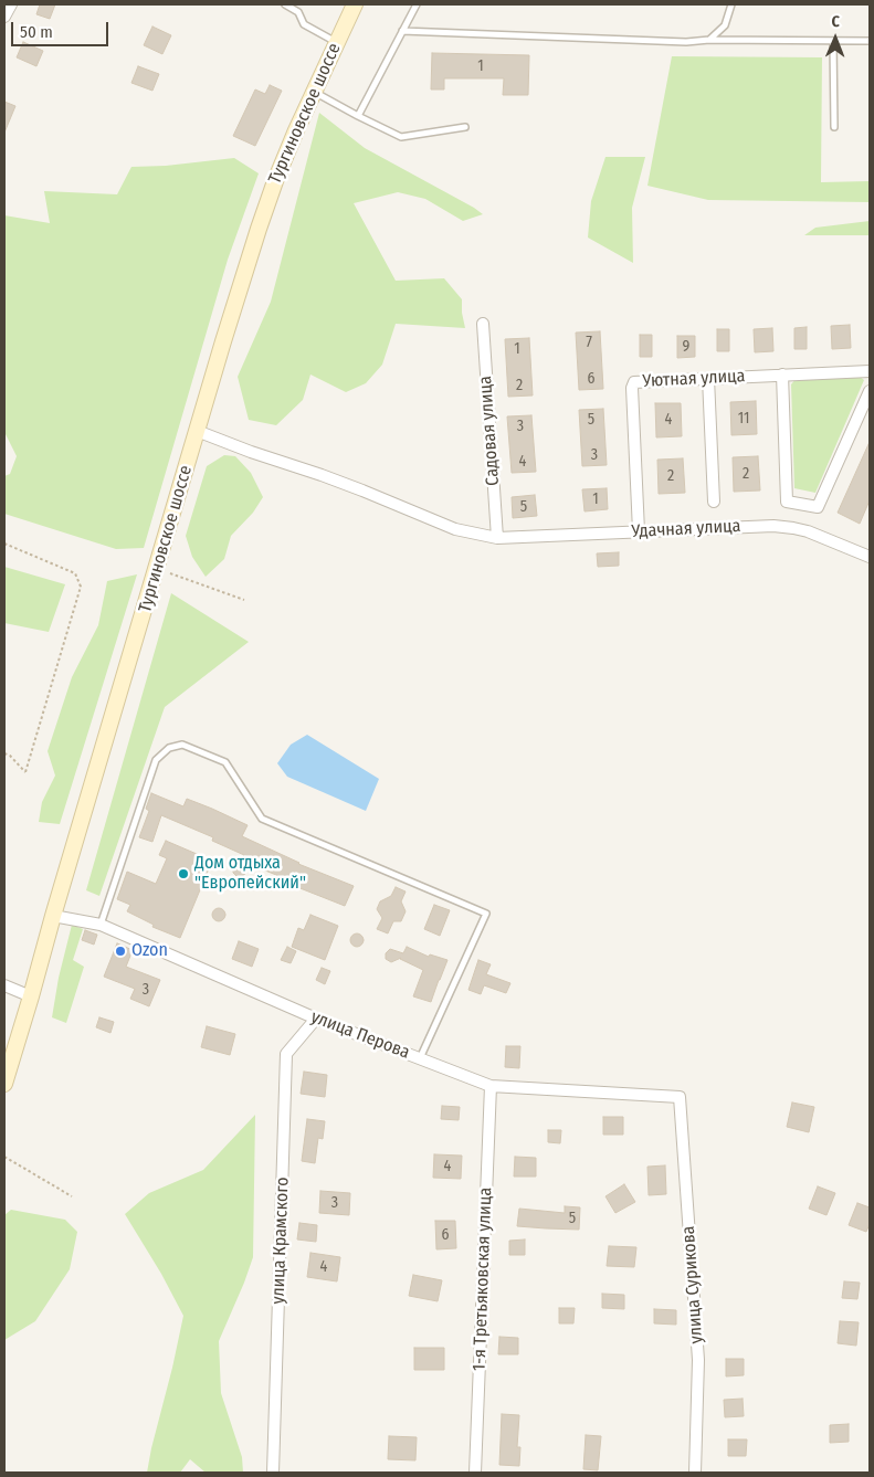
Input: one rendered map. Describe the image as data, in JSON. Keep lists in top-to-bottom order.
{
  "streets": {
    "main road": ["Тургиновское шоссе"],
    "street": [
      "Уютная улица",
      "Садовая улица",
      "Удачная улица",
      "улица Перова",
      "улица Крамского",
      "1-я Третьяковская улица",
      "улица Сурикова"
    ]
  },
  "crossings": [
    ["Тургиновское шоссе", "Удачная улица"],
    ["Тургиновское шоссе", "улица Перова"],
    ["Уютная улица", "Удачная улица"],
    ["Садовая улица", "Удачная улица"],
    ["улица Перова", "улица Крамского"],
    ["улица Перова", "1-я Третьяковская улица"],
    ["улица Перова", "улица Сурикова"]
  ],
  "places": ["Дом отдыха \"Европейский\"", "Ozon"],
  "house_numbers": [
    "1",
    "7",
    "9",
    "1",
    "6",
    "2",
    "11",
    "5",
    "4",
    "3",
    "3",
    "4",
    "2",
    "2",
    "1",
    "5",
    "3",
    "4",
    "3",
    "5",
    "6",
    "4"
  ],
  "scale_bar": "50 m",
  "north": "top"
}
